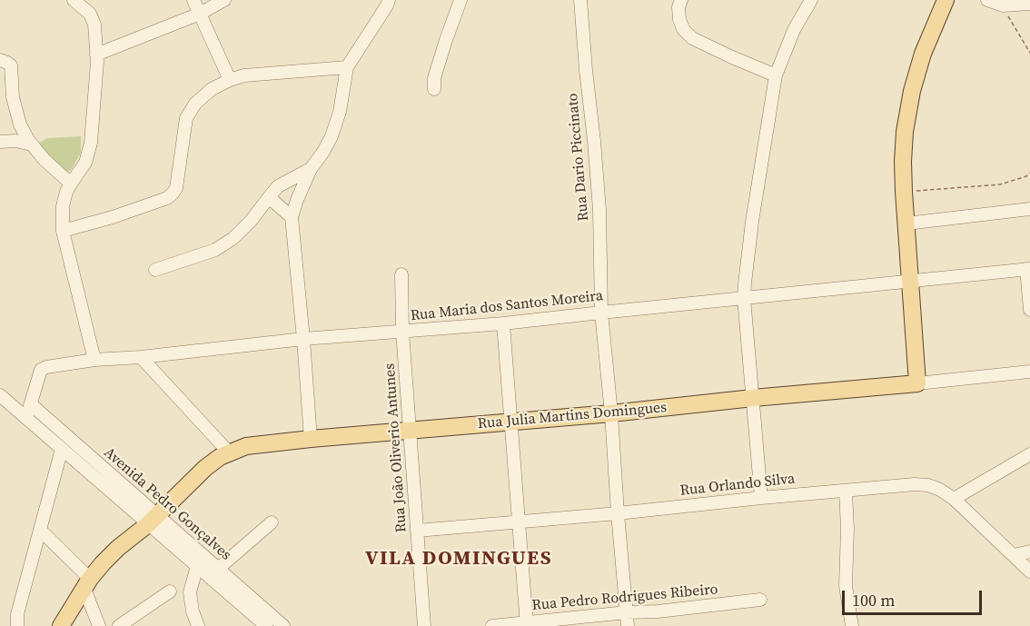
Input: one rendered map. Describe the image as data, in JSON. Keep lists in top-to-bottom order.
{
  "streets": {
    "main road": ["Rua Julia Martins Domingues"],
    "street": [
      "Rua Dario Piccinato",
      "Rua Maria dos Santos Moreira",
      "Rua João Oliverio Antunes",
      "Rua Orlando Silva",
      "Avenida Pedro Gonçalves",
      "Rua Pedro Rodrigues Ribeiro"
    ]
  },
  "crossings": [
    ["Rua Dario Piccinato", "Rua Maria dos Santos Moreira"],
    ["Rua Dario Piccinato", "Rua Julia Martins Domingues"],
    ["Rua Dario Piccinato", "Rua Orlando Silva"],
    ["Rua Dario Piccinato", "Rua Pedro Rodrigues Ribeiro"],
    ["Rua Maria dos Santos Moreira", "Rua João Oliverio Antunes"],
    ["Rua Maria dos Santos Moreira", "Avenida Pedro Gonçalves"],
    ["Rua Julia Martins Domingues", "Rua João Oliverio Antunes"],
    ["Rua Julia Martins Domingues", "Avenida Pedro Gonçalves"],
    ["Rua João Oliverio Antunes", "Rua Orlando Silva"]
  ],
  "districts": ["VILA DOMINGUES"],
  "scale_bar": "100 m"
}
